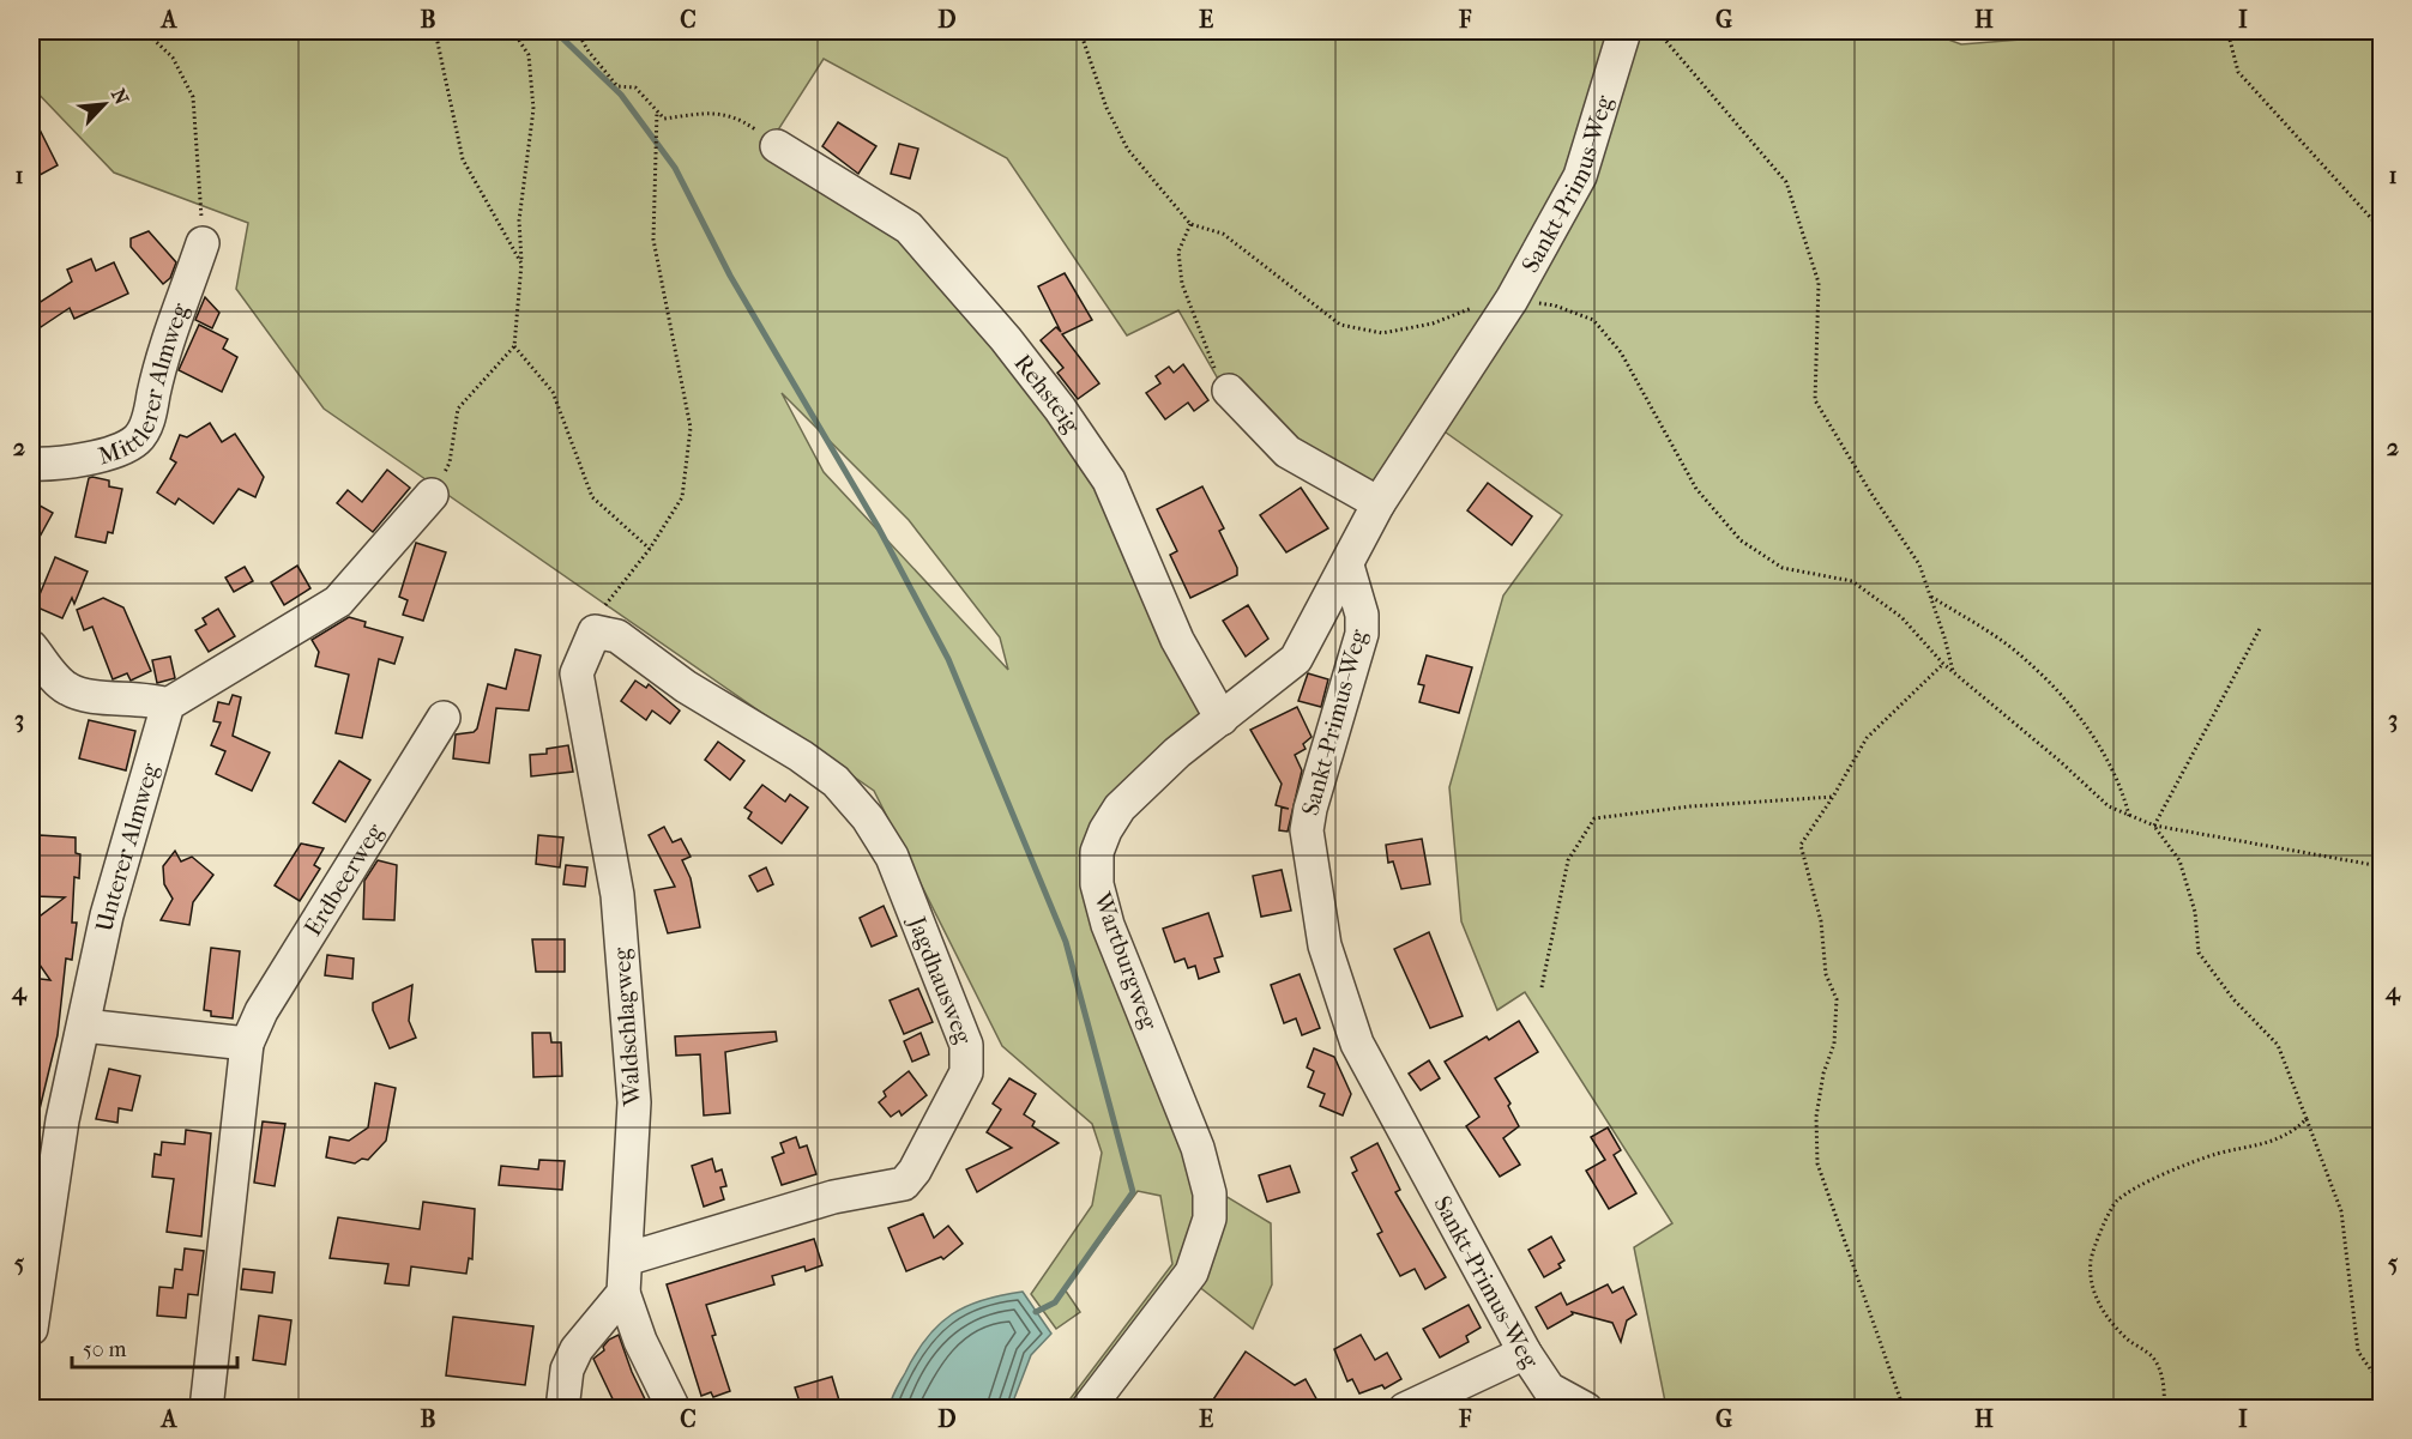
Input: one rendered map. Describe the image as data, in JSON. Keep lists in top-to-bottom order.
{
  "streets": {
    "street": [
      "Sankt-Primus-Weg",
      "Mittlerer Almweg",
      "Rehsteig",
      "Unterer Almweg",
      "Erdbeerweg",
      "Wartburgweg",
      "Jagdhausweg",
      "Waldschlagweg"
    ]
  },
  "crossings": [
    ["Sankt-Primus-Weg", "Wartburgweg"],
    ["Rehsteig", "Wartburgweg"],
    ["Jagdhausweg", "Waldschlagweg"]
  ],
  "scale_bar": "50 m",
  "north": "top right",
  "grid": {
    "columns": [
      "A",
      "B",
      "C",
      "D",
      "E",
      "F",
      "G",
      "H",
      "I"
    ],
    "rows": [
      "1",
      "2",
      "3",
      "4",
      "5"
    ]
  }
}
